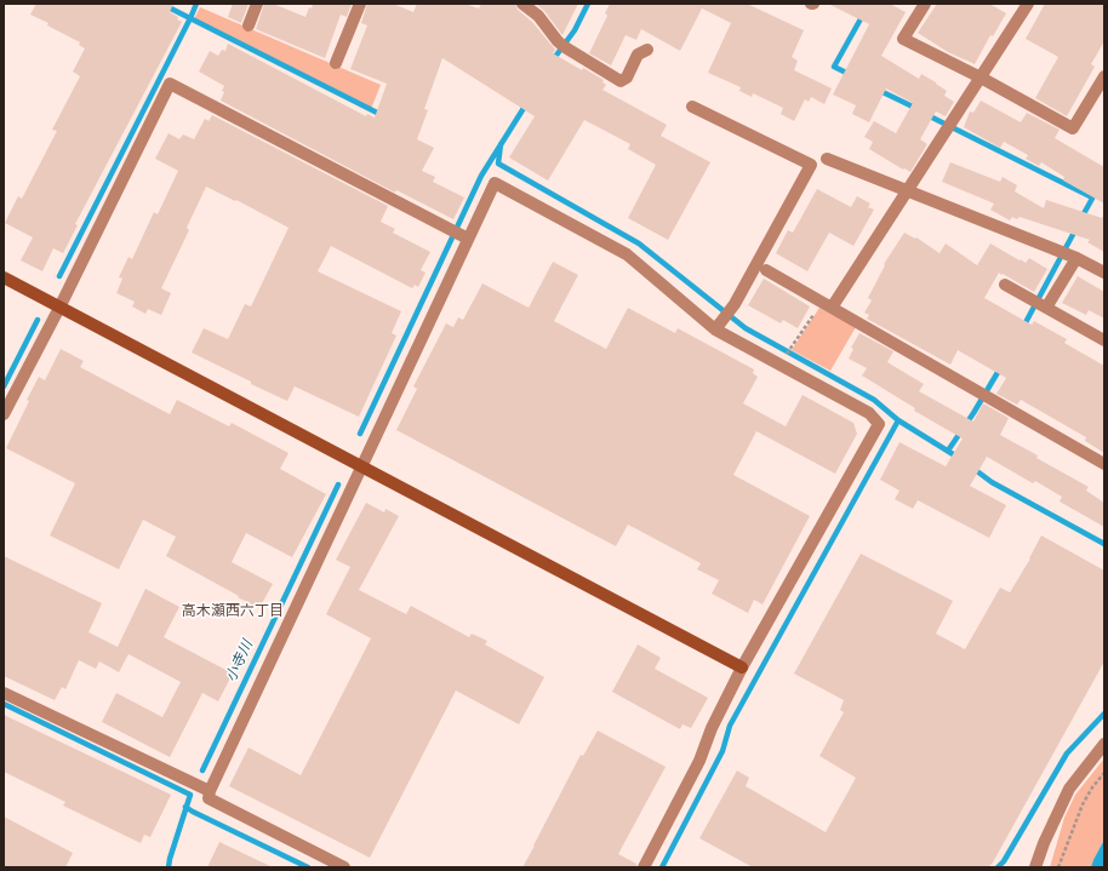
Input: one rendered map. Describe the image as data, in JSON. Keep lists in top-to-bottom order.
{
  "districts": ["高木瀬西六丁目"],
  "water": ["小寺川"]
}
